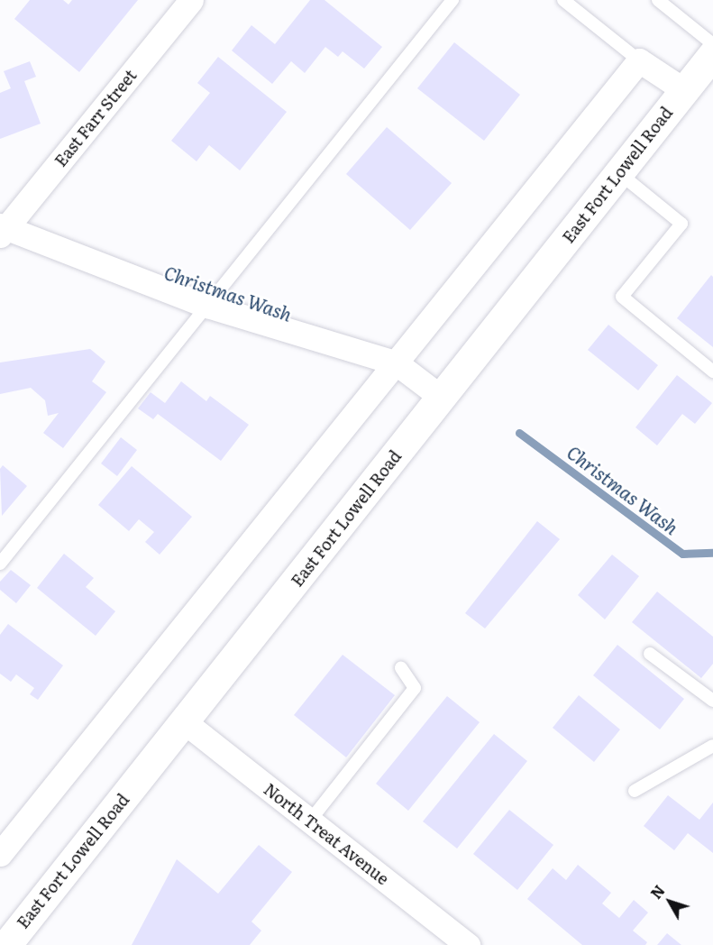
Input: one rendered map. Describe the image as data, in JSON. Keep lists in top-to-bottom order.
{
  "streets": {
    "main road": ["East Fort Lowell Road"],
    "street": ["East Farr Street", "North Treat Avenue"]
  },
  "crossings": [
    ["East Fort Lowell Road", "North Treat Avenue"]
  ],
  "water": ["Christmas Wash"],
  "north": "top left"
}
